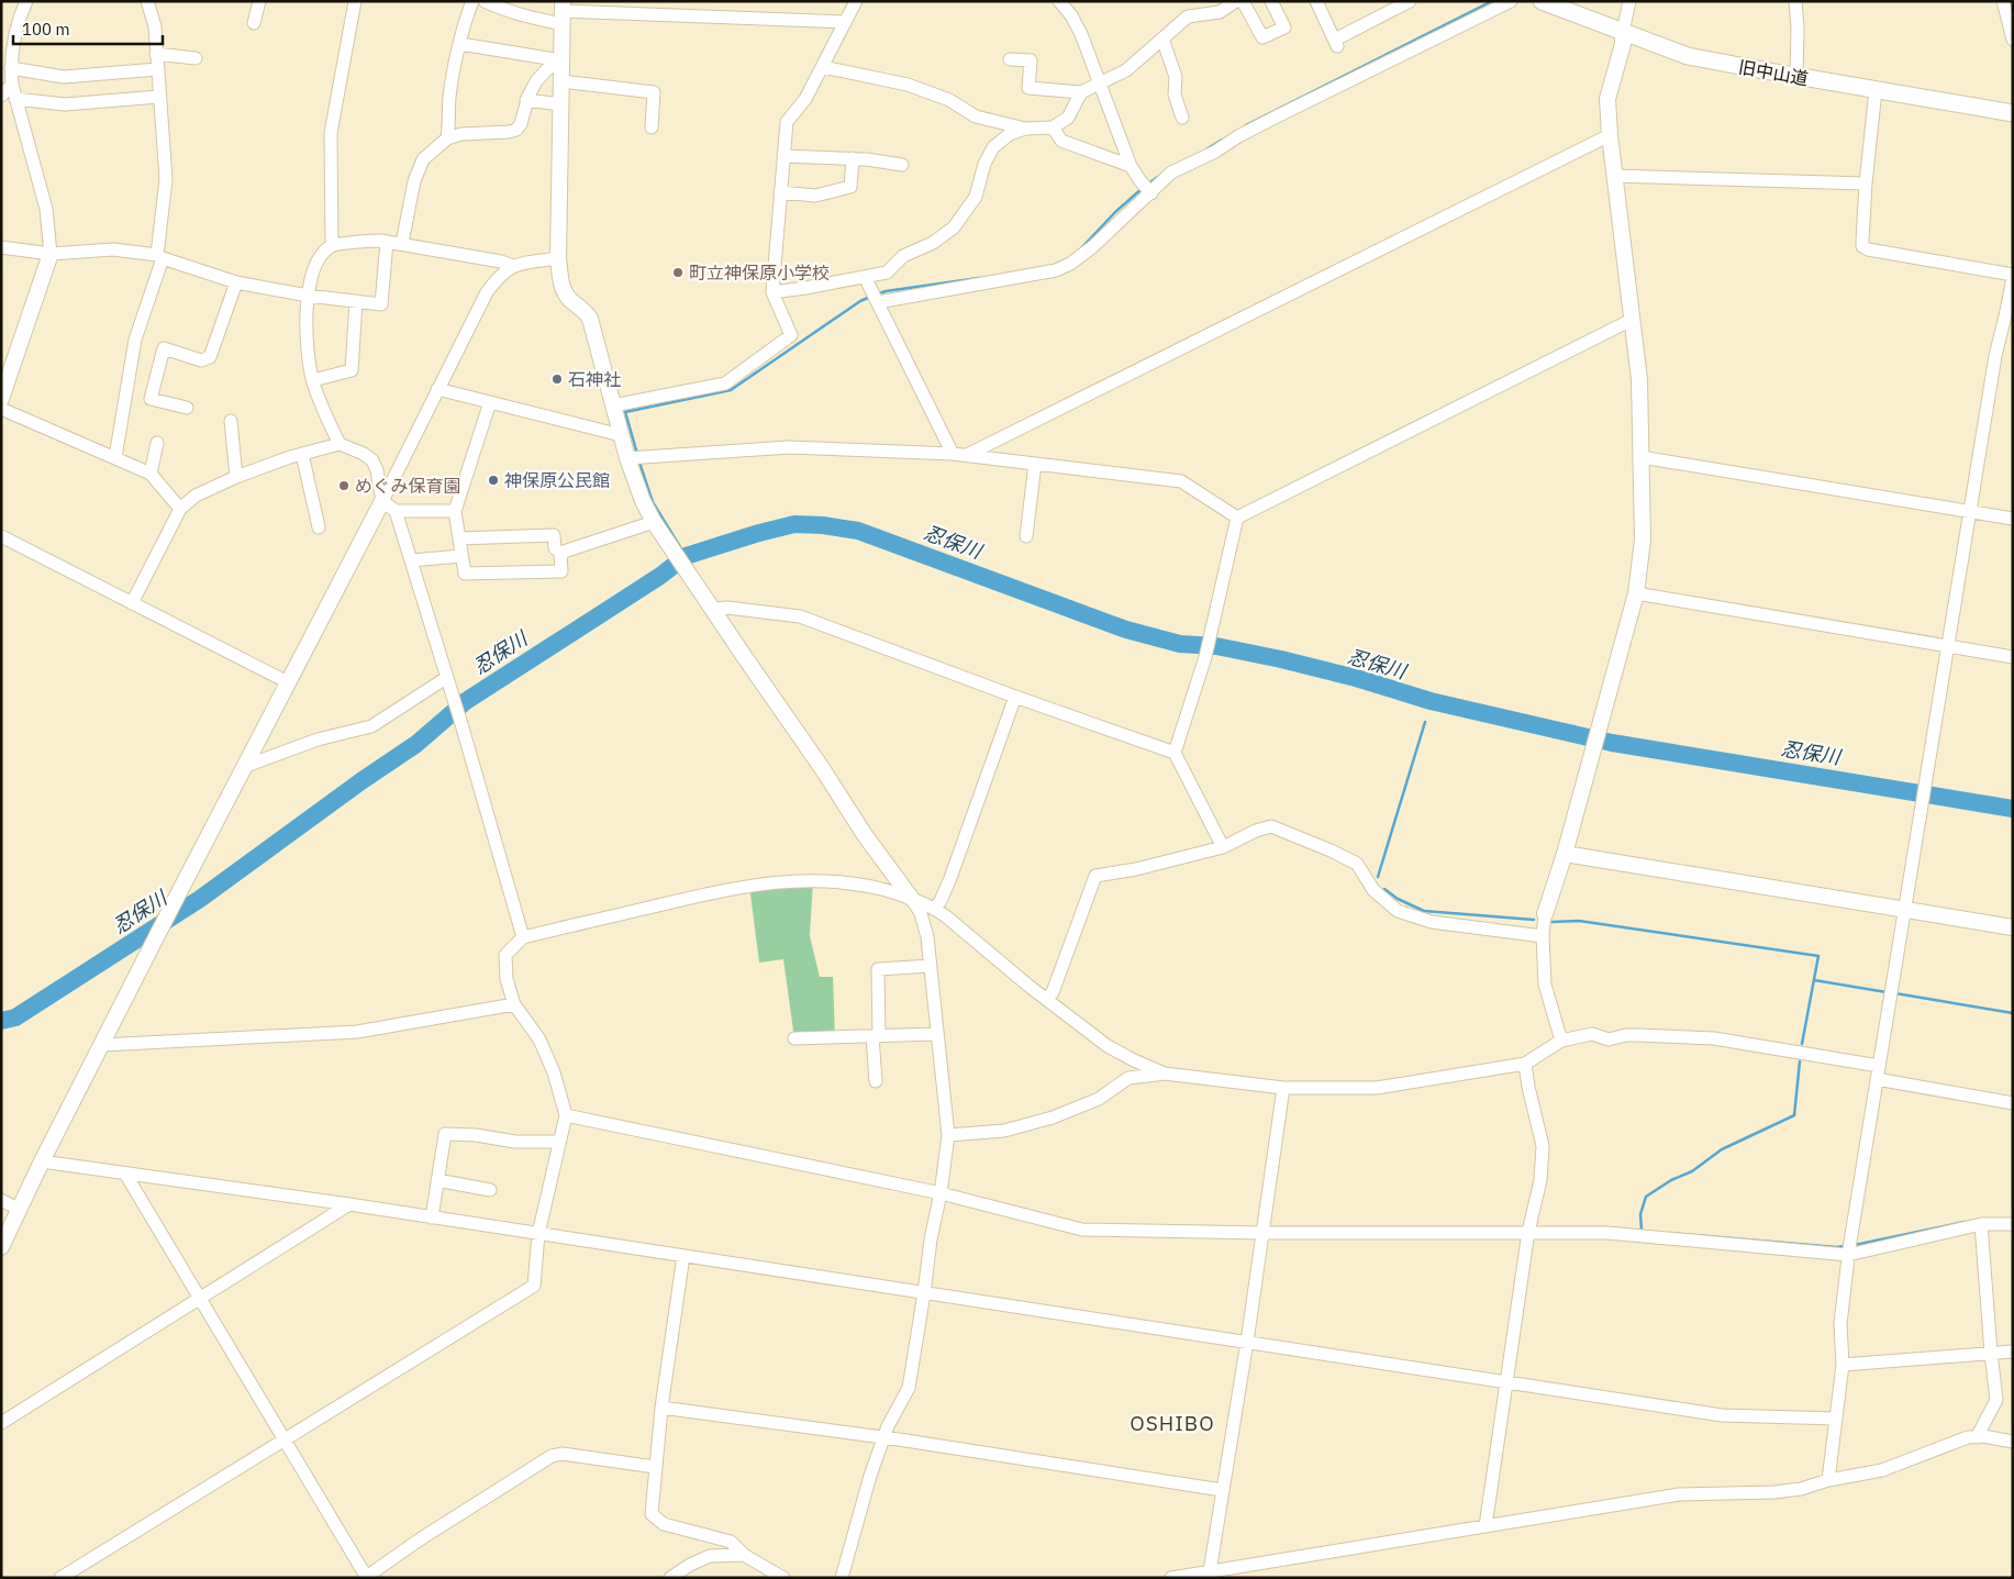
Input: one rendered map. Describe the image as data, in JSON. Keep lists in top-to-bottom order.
{
  "streets": {
    "main road": ["旧中山道"]
  },
  "districts": ["OSHIBO"],
  "water": ["忍保川"],
  "places": [
    "町立神保原小学校",
    "石神社",
    "神保原公民館",
    "めぐみ保育園"
  ],
  "scale_bar": "100 m"
}
